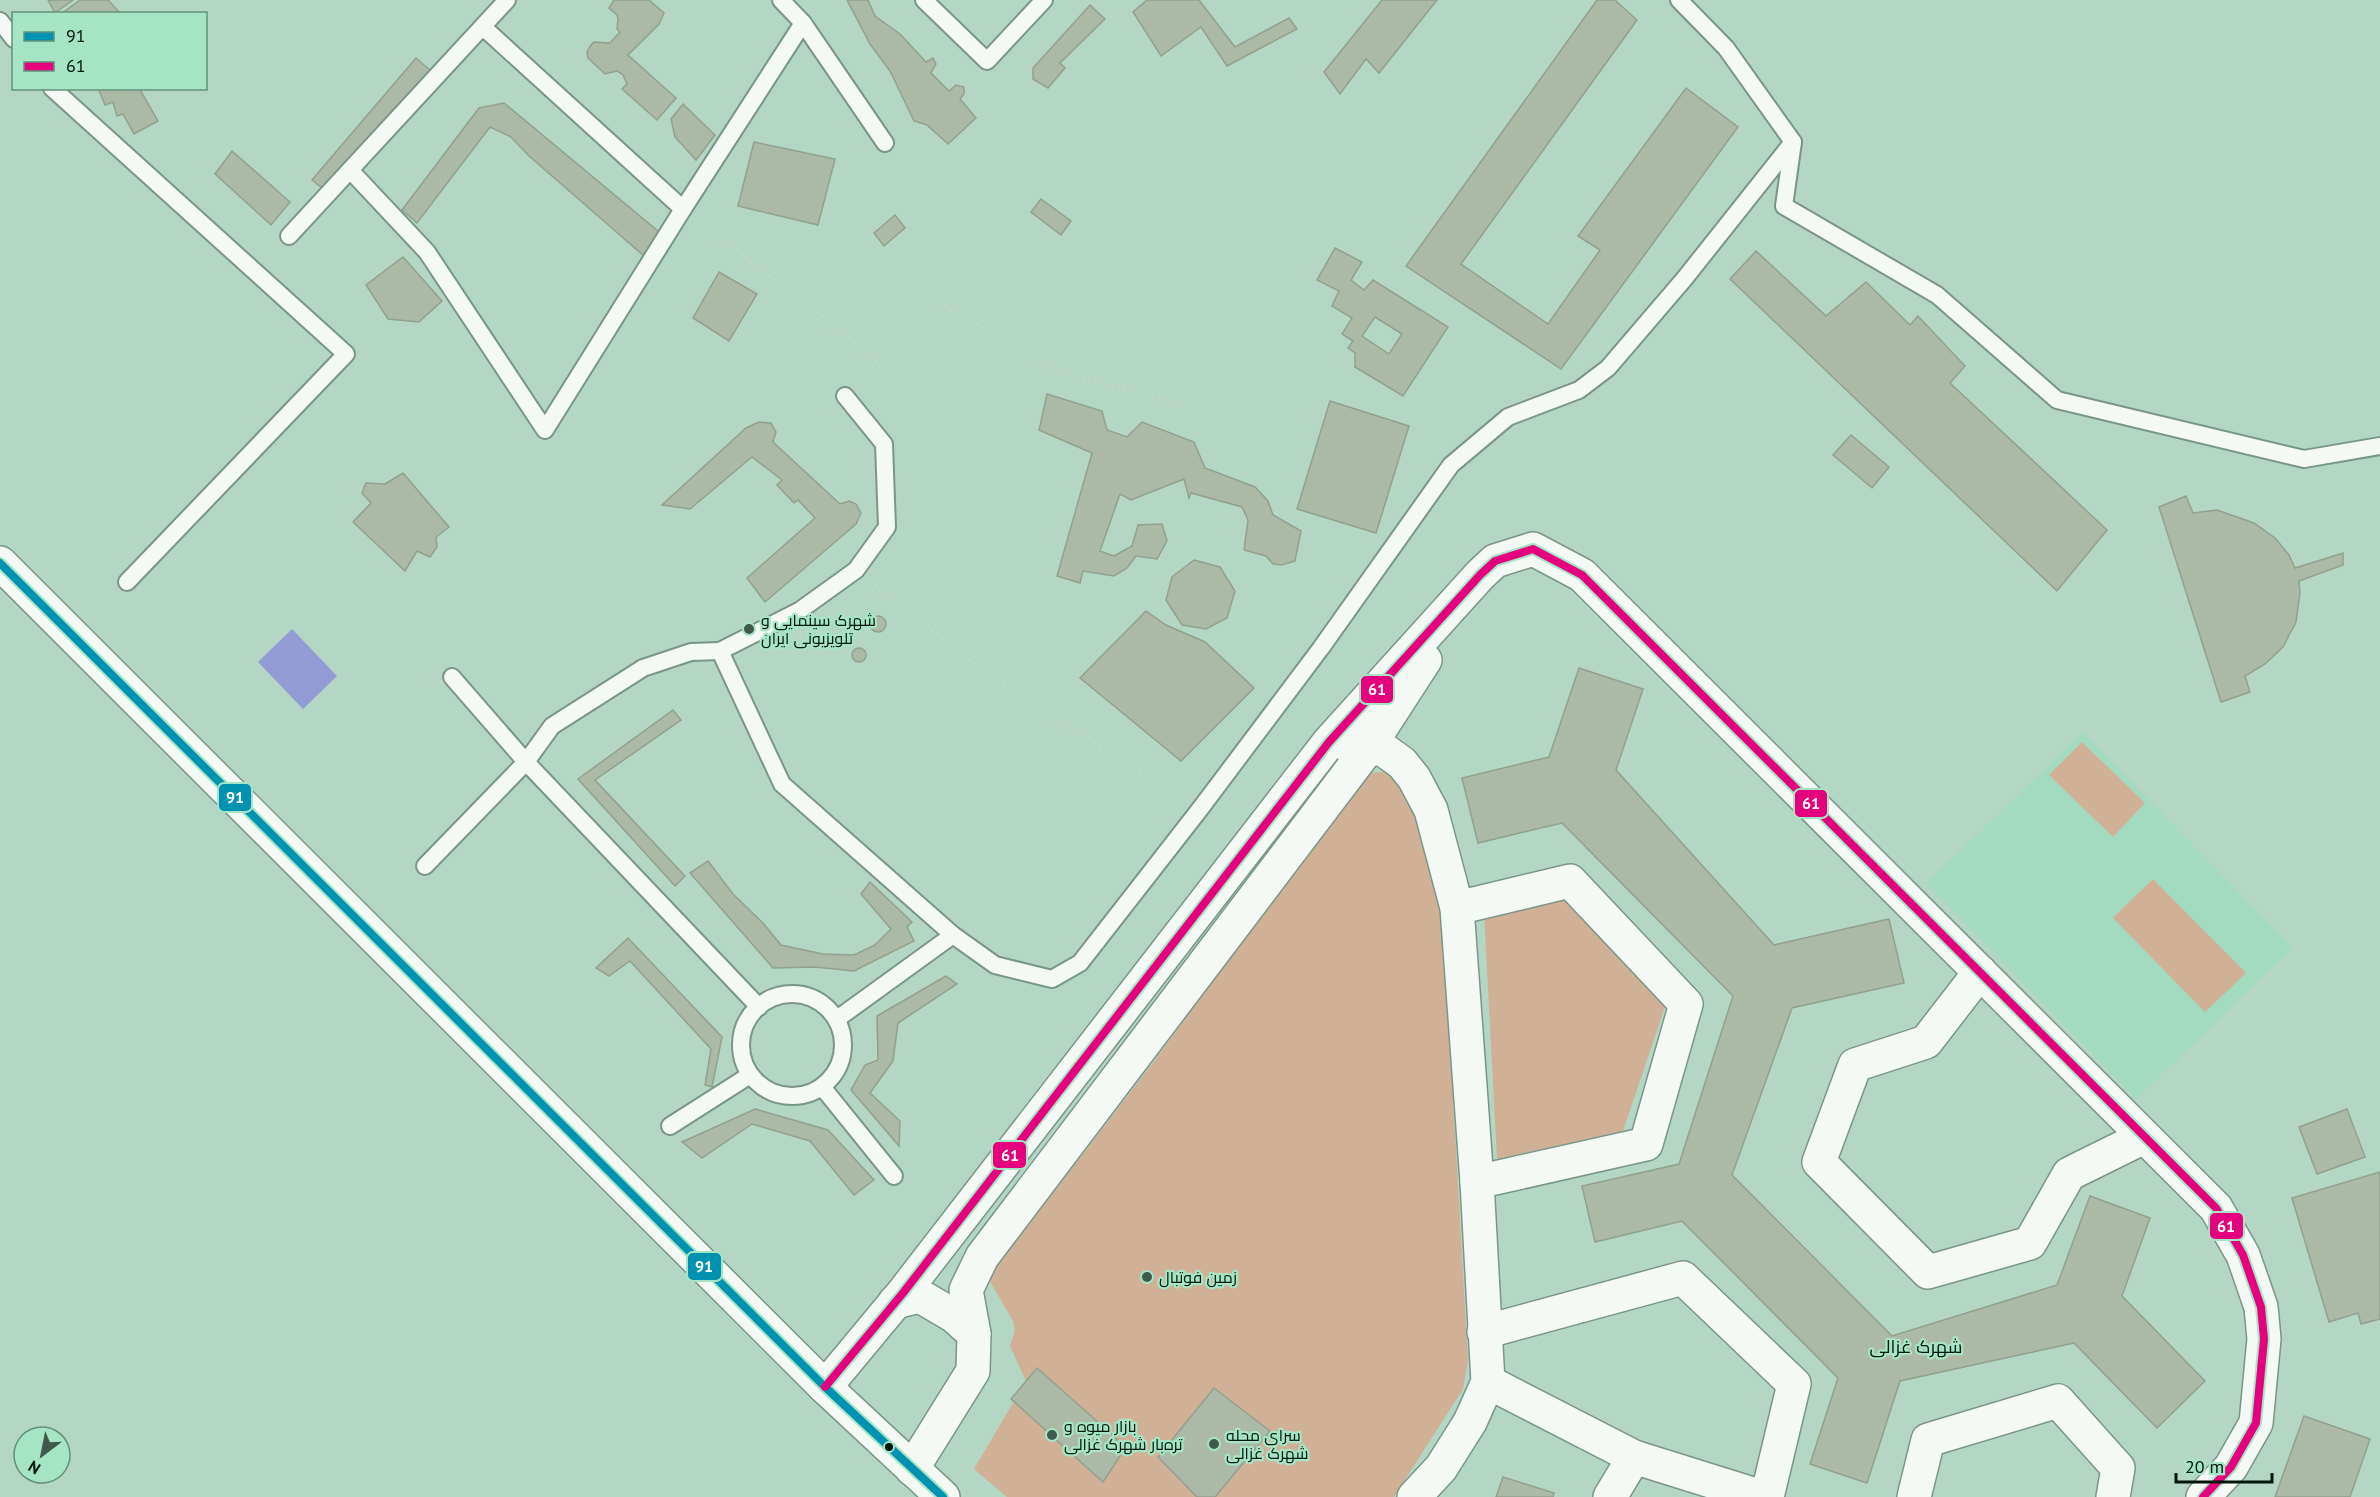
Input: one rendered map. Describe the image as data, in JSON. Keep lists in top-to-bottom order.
{
  "districts": ["شهرک غزالی"],
  "places": [
    "شهرک سینمایی و تلویزیونی ایران",
    "زمین فوتبال",
    "بازار میوه و تره‌بار شهرک غزالی",
    "سرای محله شهرک غزالی"
  ],
  "lines": ["transit line 61", "transit line 91"],
  "legend": ["91", "61"],
  "scale_bar": "20 m",
  "north": "bottom left"
}
